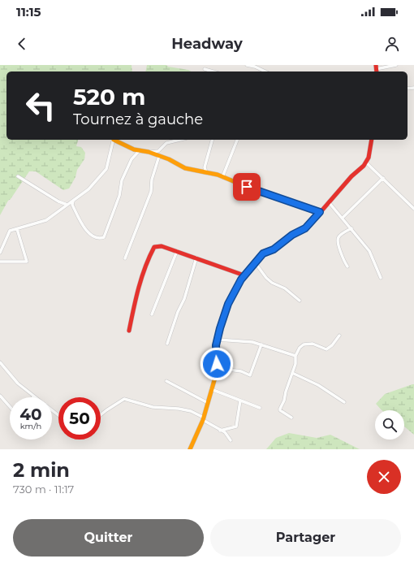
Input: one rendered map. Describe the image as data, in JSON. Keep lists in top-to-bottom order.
{
  "page": {
    "status": "11:15",
    "header": "Headway",
    "turn": ["520 m", "Tournez à gauche"],
    "speed": "40 km/h",
    "limit": "50",
    "heading": ["2 min", "730 m · 11:17"],
    "buttons": ["Quitter", "Partager"]
  }
}
